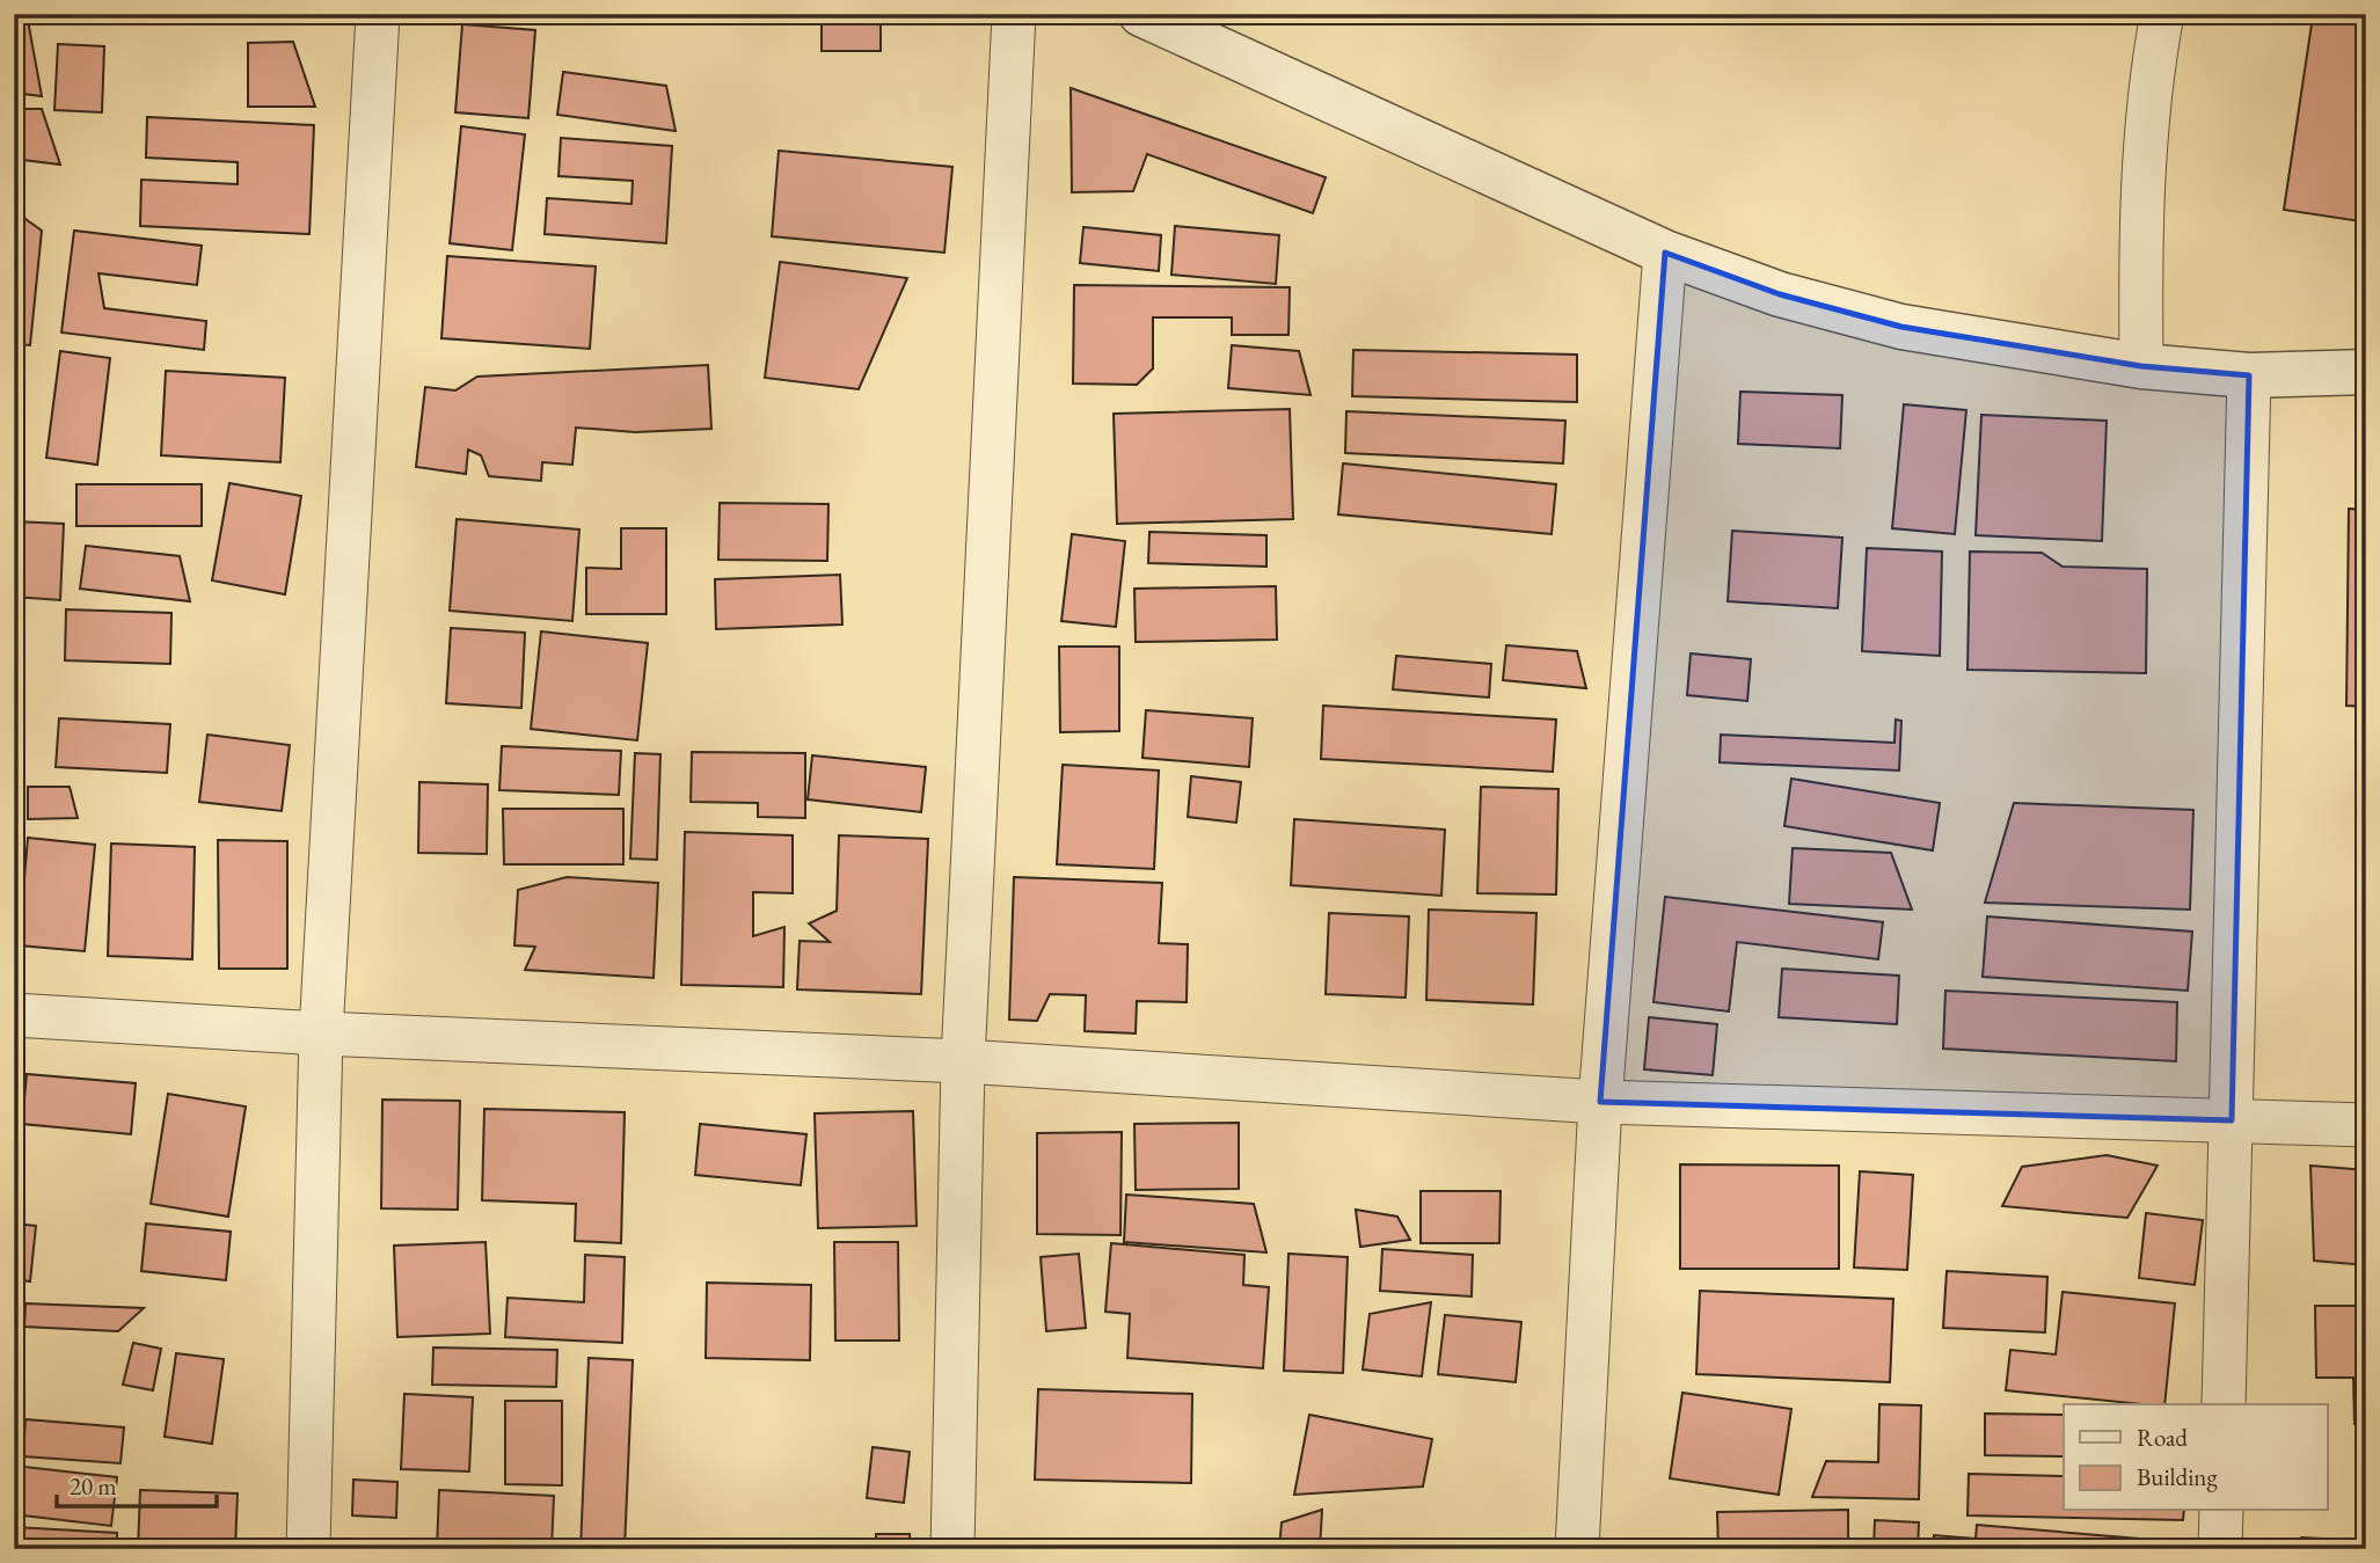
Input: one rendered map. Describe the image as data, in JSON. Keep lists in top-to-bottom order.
{
  "legend": ["Road", "Building"],
  "scale_bar": "20 m"
}
